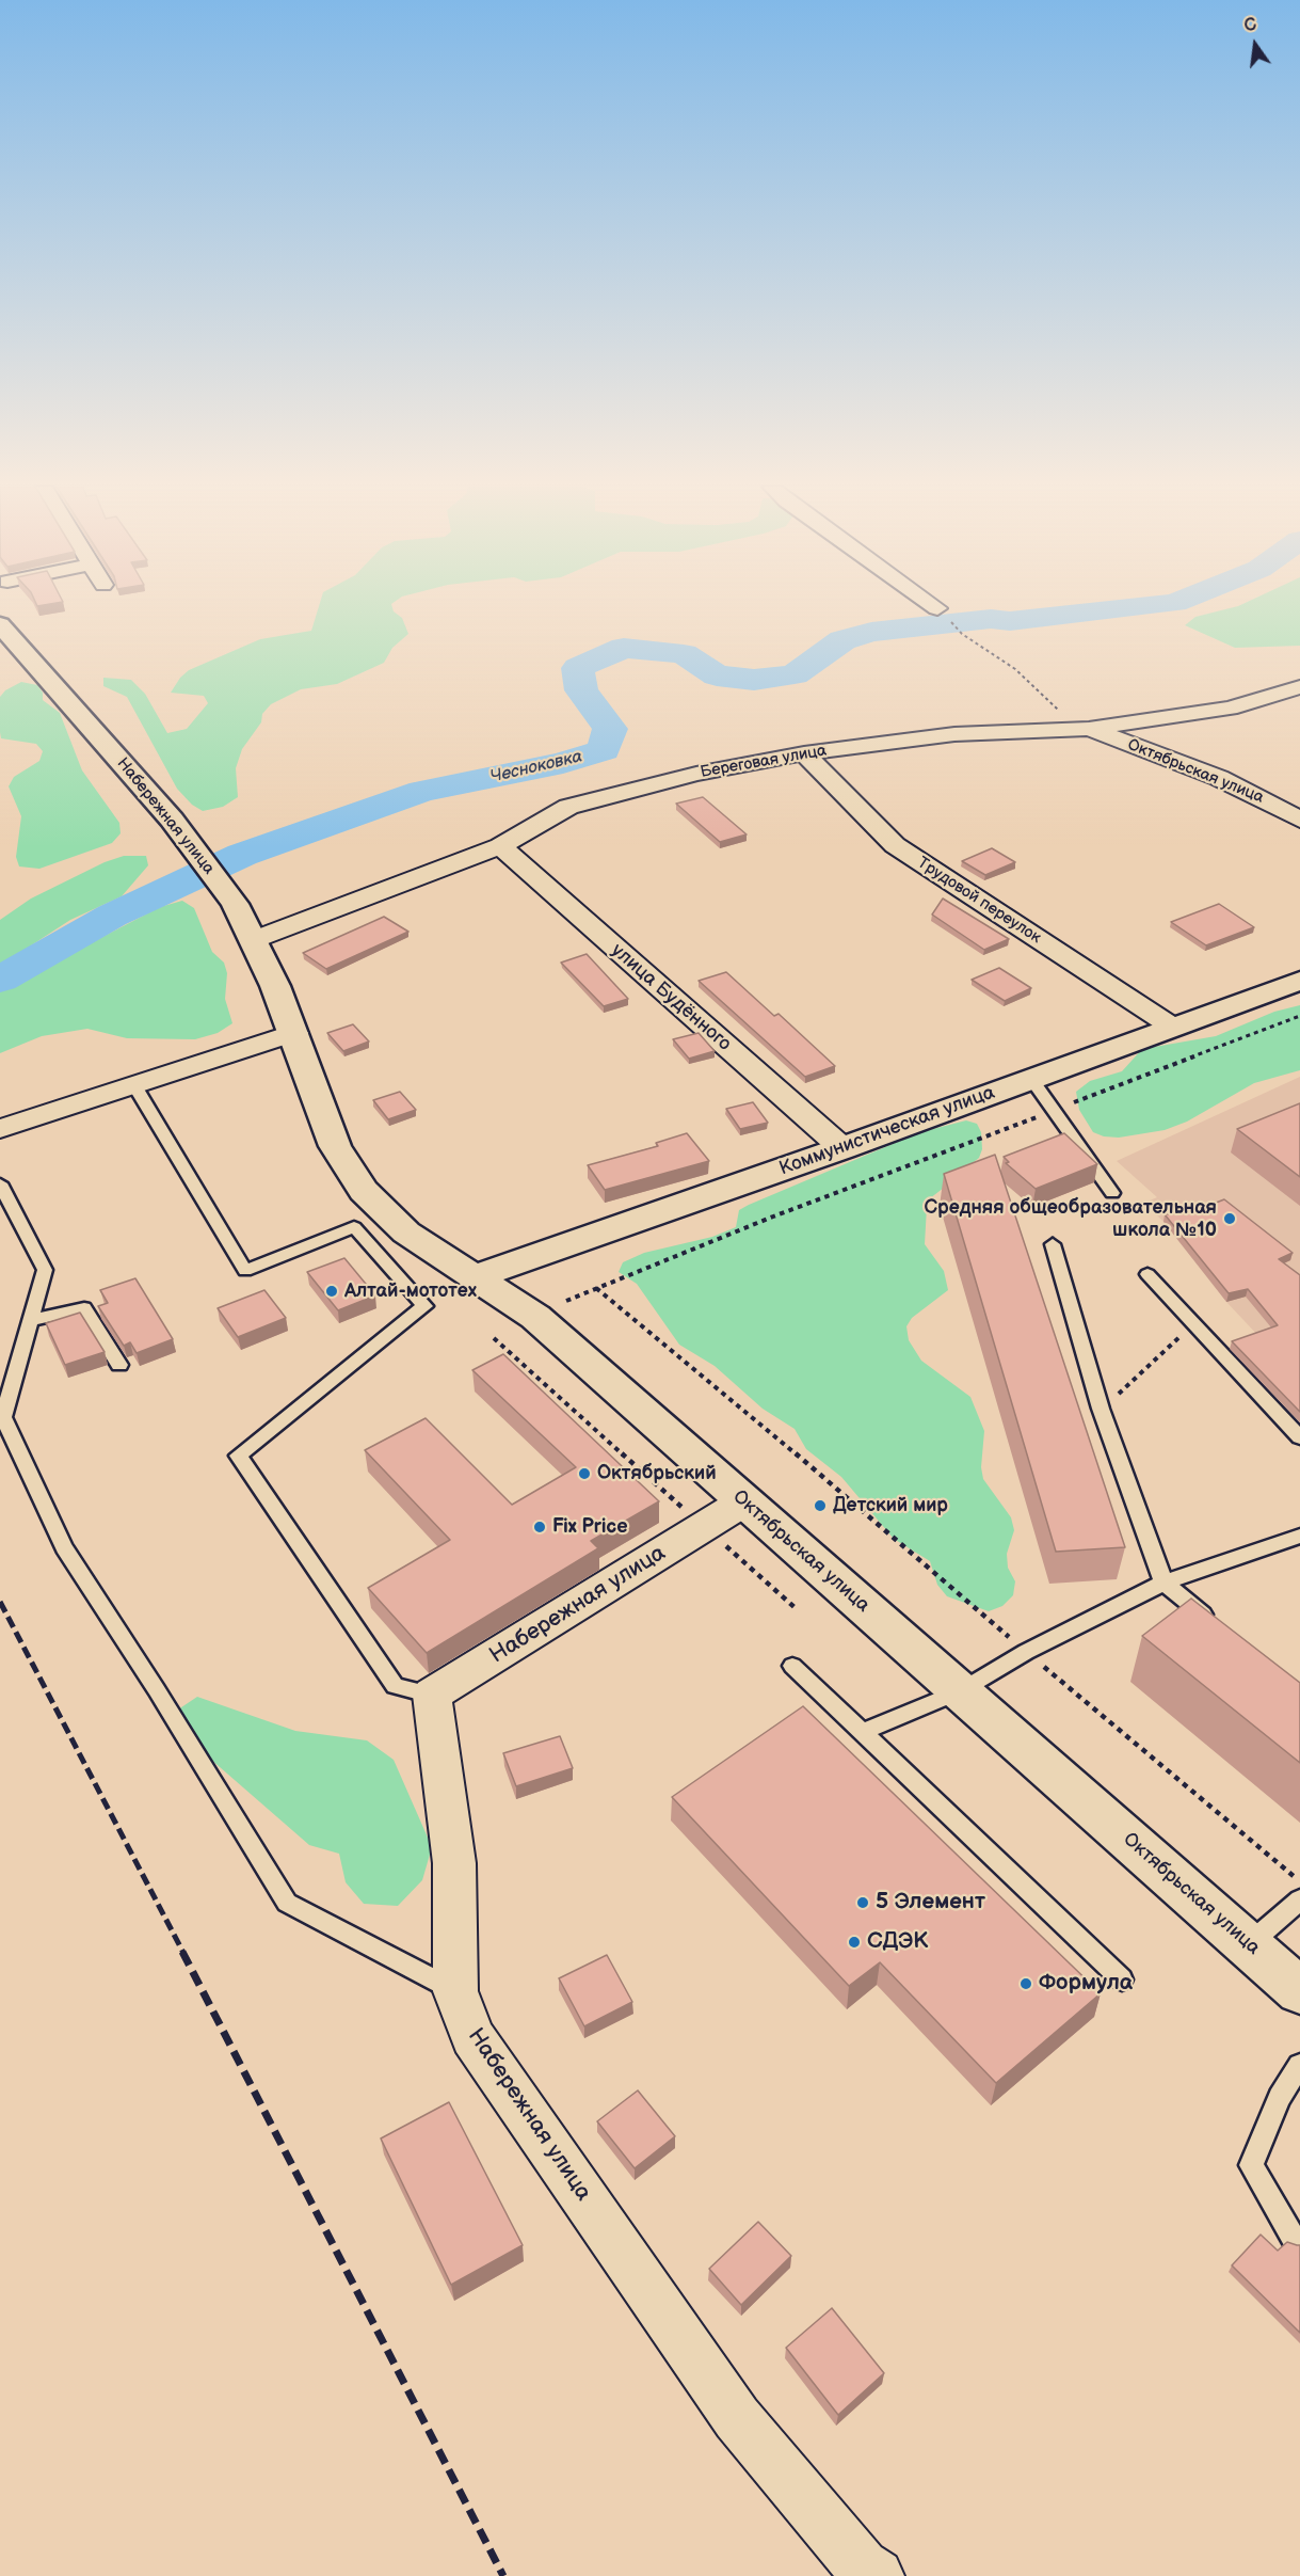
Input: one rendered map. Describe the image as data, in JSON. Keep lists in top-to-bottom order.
{
  "streets": {
    "street": [
      "Береговая улица",
      "Октябрьская улица",
      "Набережная улица",
      "Трудовой переулок",
      "улица Будённого",
      "Коммунистическая улица"
    ]
  },
  "crossings": [
    ["Береговая улица", "Октябрьская улица"],
    ["Береговая улица", "Набережная улица"],
    ["Береговая улица", "Трудовой переулок"],
    ["Береговая улица", "улица Будённого"],
    ["Октябрьская улица", "Набережная улица"],
    ["Октябрьская улица", "Коммунистическая улица"],
    ["Трудовой переулок", "Коммунистическая улица"],
    ["улица Будённого", "Коммунистическая улица"]
  ],
  "water": ["Чесноковка"],
  "places": [
    "Средняя общеобразовательная школа №10",
    "Алтай-мототех",
    "Октябрьский",
    "Детский мир",
    "Fix Price",
    "5 Элемент",
    "СДЭК",
    "Формула"
  ],
  "north": "top"
}
